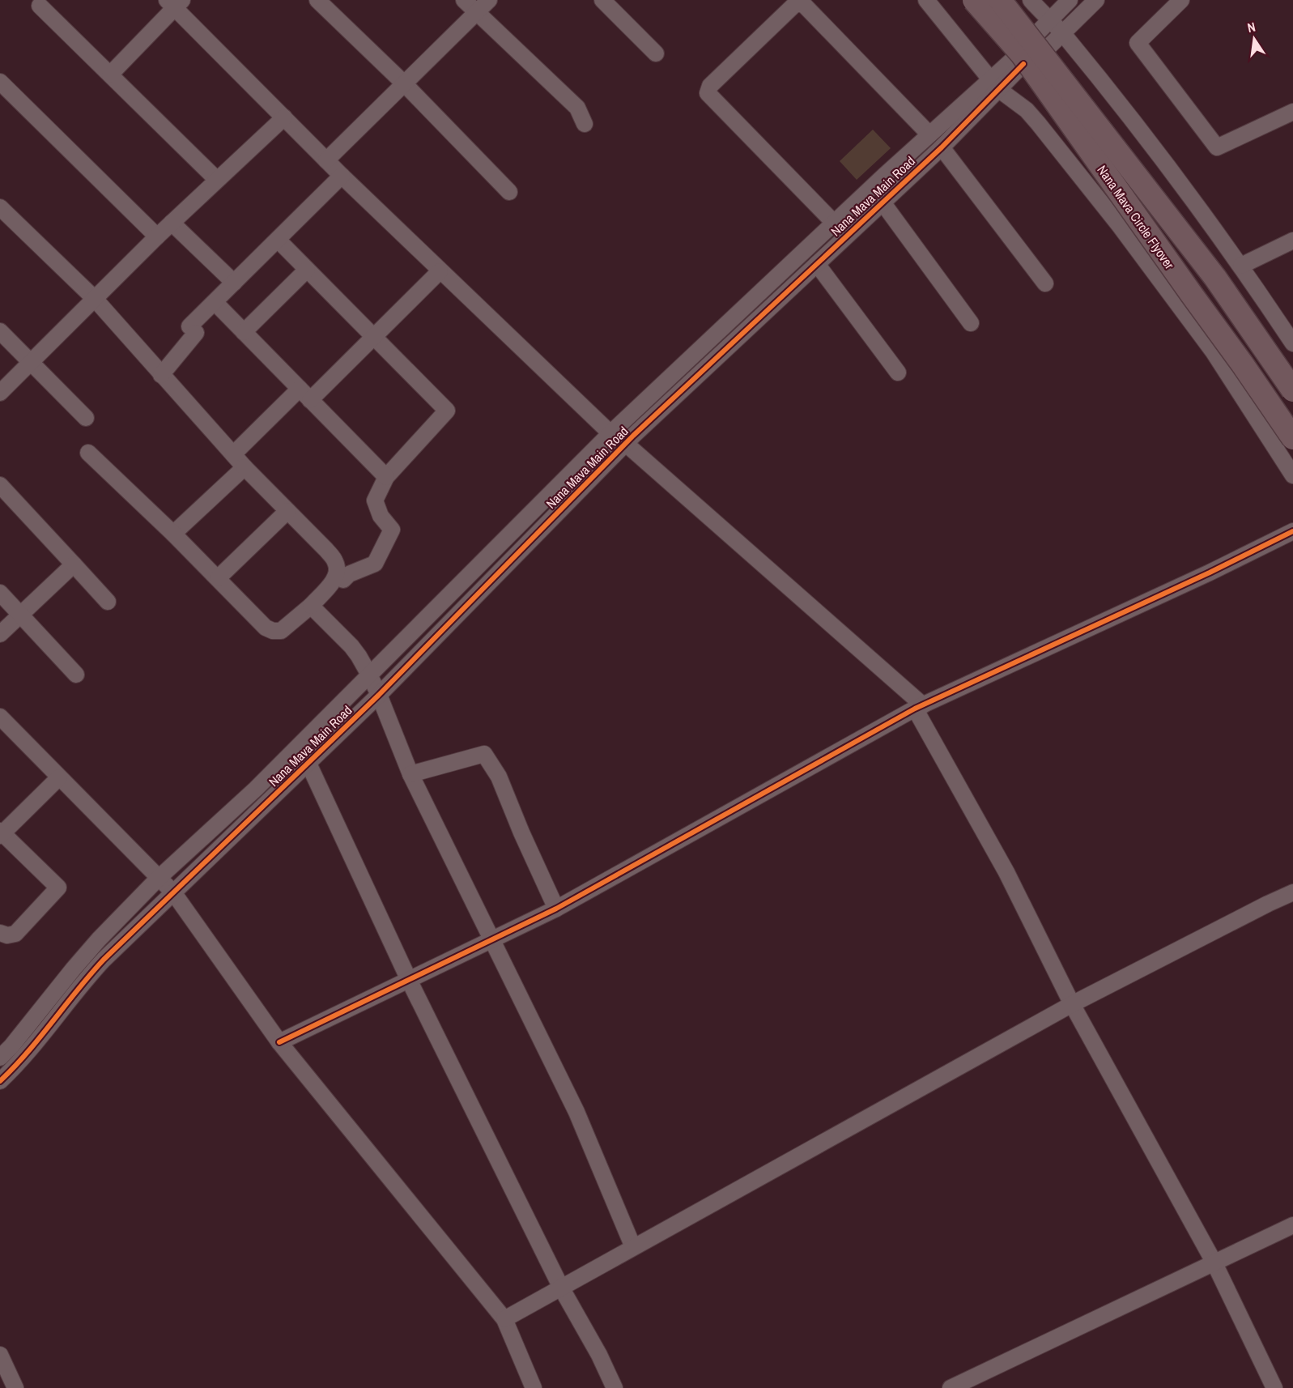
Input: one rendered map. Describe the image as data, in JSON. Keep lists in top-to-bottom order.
{
  "streets": {
    "highway": ["Nana Mava Circle Flyover"],
    "street": ["Nana Mava Main Road"]
  },
  "north": "top"
}
